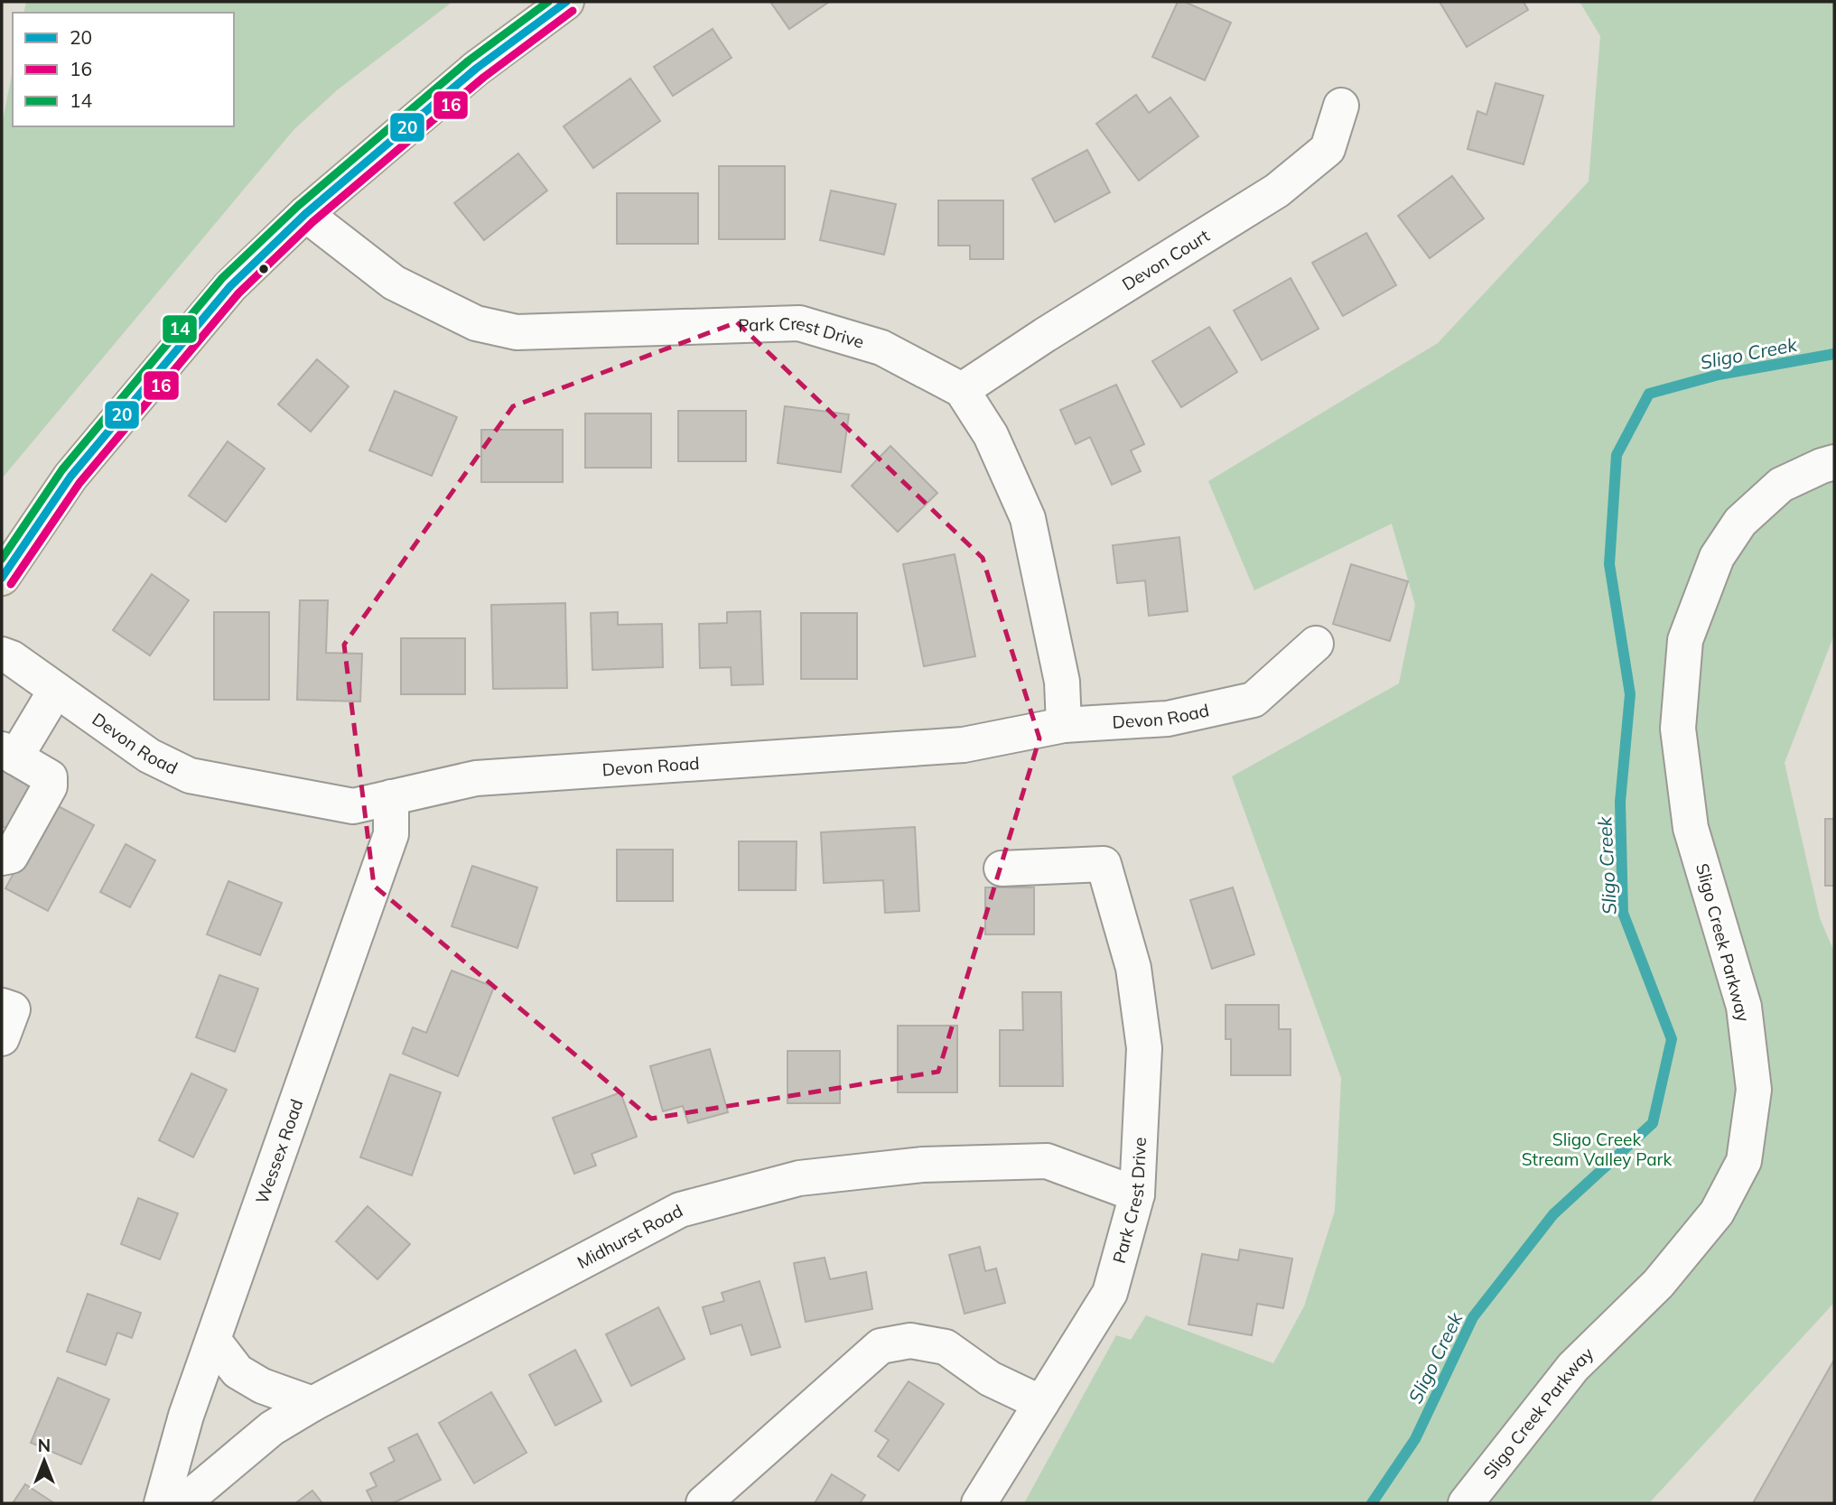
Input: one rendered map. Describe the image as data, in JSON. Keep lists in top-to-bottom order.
{
  "streets": {
    "street": [
      "Devon Court",
      "Park Crest Drive",
      "Devon Road",
      "Sligo Creek Parkway",
      "Wessex Road",
      "Midhurst Road"
    ]
  },
  "crossings": [
    ["Devon Court", "Park Crest Drive"],
    ["Park Crest Drive", "Devon Road"],
    ["Park Crest Drive", "Midhurst Road"],
    ["Devon Road", "Wessex Road"]
  ],
  "water": ["Sligo Creek"],
  "parks": ["Sligo Creek Stream Valley Park"],
  "lines": ["transit line 20", "transit line 14", "transit line 16"],
  "legend": ["20", "16", "14"],
  "north": "top"
}
